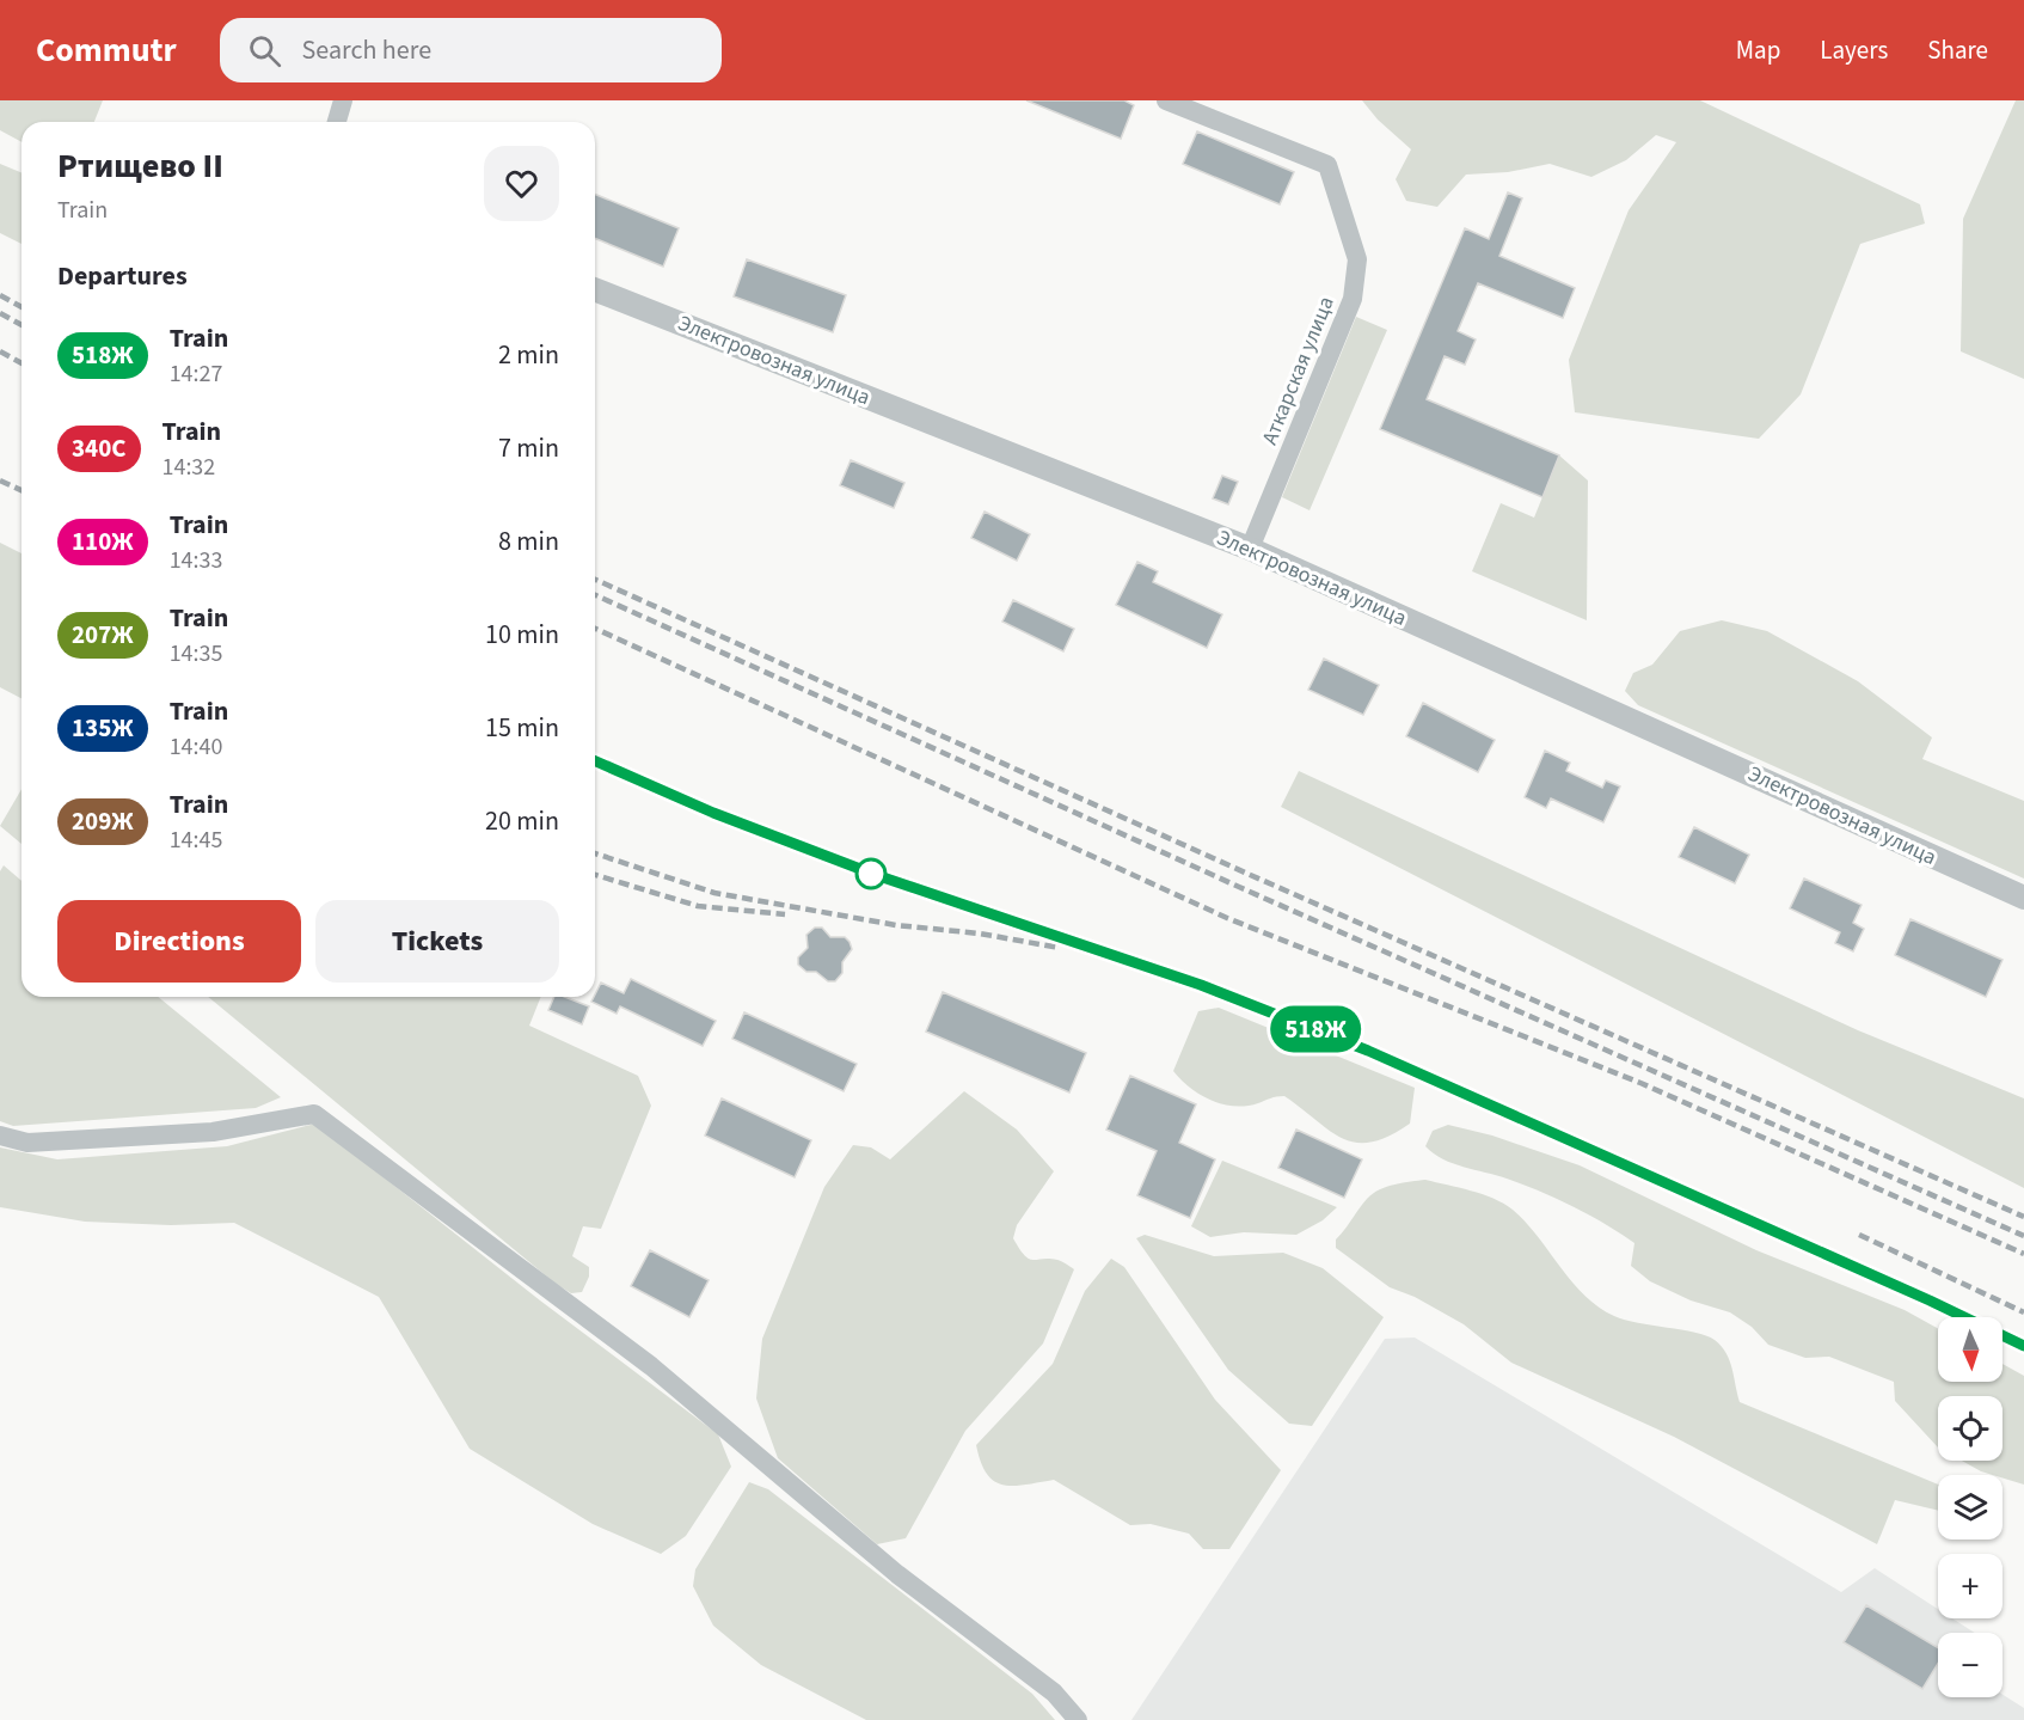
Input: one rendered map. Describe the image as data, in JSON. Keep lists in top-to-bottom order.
{
  "streets": {
    "street": ["Электровозная улица", "Аткарская улица"]
  },
  "crossings": [
    ["Электровозная улица", "Аткарская улица"]
  ],
  "north": "bottom",
  "page": {
    "header": "Commutr",
    "search": "Search here",
    "nav": ["Map", "Layers", "Share"],
    "on_map": "518Ж",
    "heading": [
      ["Ртищево II", "Train"],
      "Departures"
    ],
    "list": [
      {
        "mark": "518Ж",
        "name": "Train",
        "note": "14:27",
        "value": "2 min"
      },
      {
        "mark": "340С",
        "name": "Train",
        "note": "14:32",
        "value": "7 min"
      },
      {
        "mark": "110Ж",
        "name": "Train",
        "note": "14:33",
        "value": "8 min"
      },
      {
        "mark": "207Ж",
        "name": "Train",
        "note": "14:35",
        "value": "10 min"
      },
      {
        "mark": "135Ж",
        "name": "Train",
        "note": "14:40",
        "value": "15 min"
      },
      {
        "mark": "209Ж",
        "name": "Train",
        "note": "14:45",
        "value": "20 min"
      }
    ],
    "buttons": ["Directions", "Tickets"],
    "map_buttons": ["+", "−"]
  }
}
